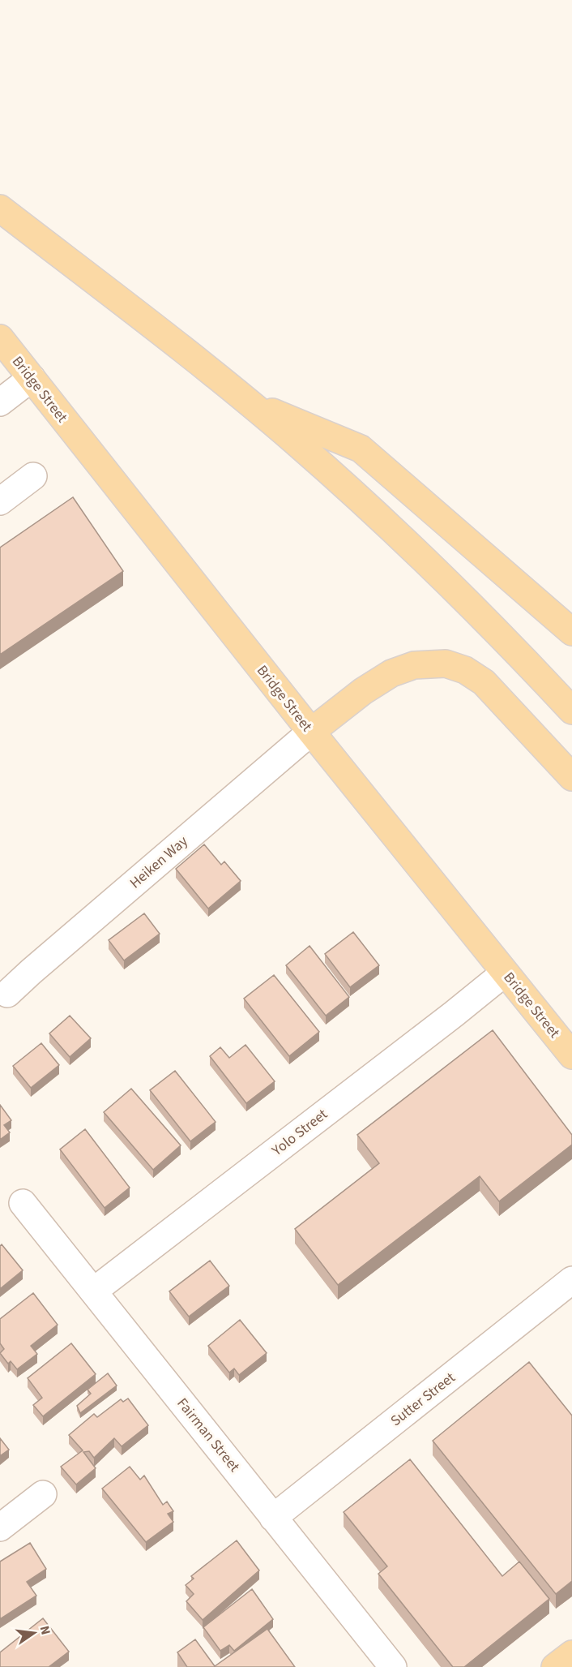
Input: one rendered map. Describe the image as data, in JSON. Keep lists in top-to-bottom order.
{
  "streets": {
    "main road": ["Bridge Street"],
    "street": [
      "Heiken Way",
      "Yolo Street",
      "Sutter Street",
      "Fairman Street"
    ]
  },
  "crossings": [
    ["Bridge Street", "Heiken Way"],
    ["Bridge Street", "Yolo Street"],
    ["Yolo Street", "Fairman Street"],
    ["Sutter Street", "Fairman Street"]
  ],
  "north": "right"
}
